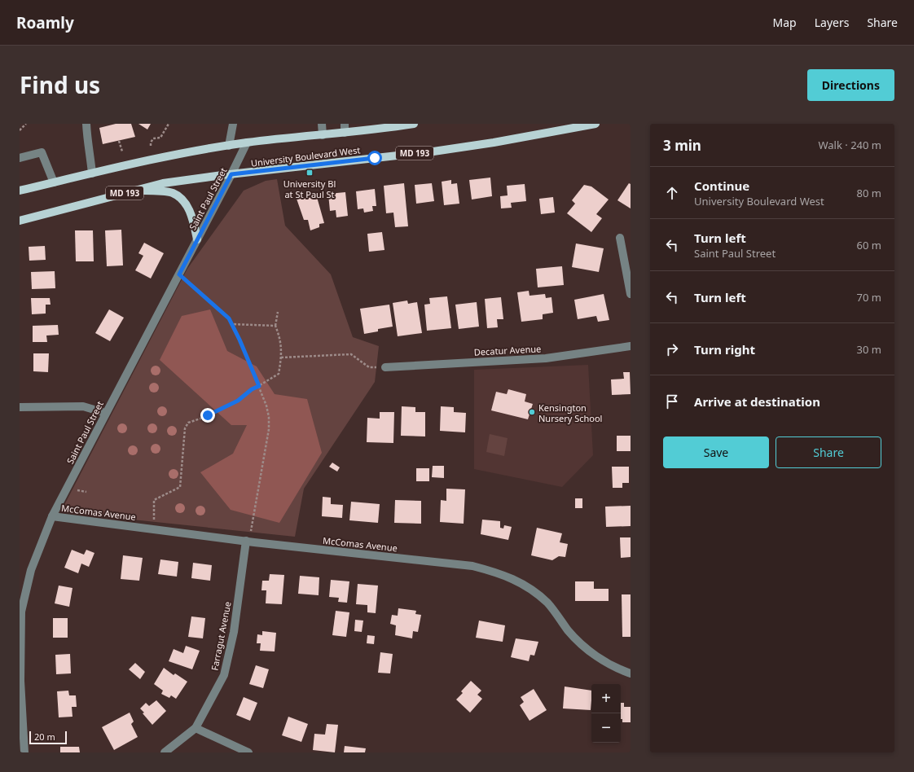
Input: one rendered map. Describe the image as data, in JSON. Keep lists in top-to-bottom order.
{
  "streets": {
    "main road": ["MD 193", "University Boulevard West"],
    "street": [
      "Saint Paul Street",
      "Decatur Avenue",
      "McComas Avenue",
      "Farragut Avenue"
    ]
  },
  "crossings": [
    ["University Boulevard West", "Saint Paul Street"],
    ["Saint Paul Street", "McComas Avenue"],
    ["McComas Avenue", "Farragut Avenue"]
  ],
  "places": {
    "transit": ["University Bl at St Paul St"],
    "other": ["Kensington Nursery School"]
  },
  "scale_bar": "20 m",
  "page": {
    "header": "Roamly",
    "nav": ["Map", "Layers", "Share"],
    "title": "Find us",
    "buttons": [
      "Directions",
      ["Save", "Share"]
    ],
    "heading": ["3 min", "Walk · 240 m"],
    "list": [
      ["Continue", "University Boulevard West", "80 m"],
      ["Turn left", "Saint Paul Street", "60 m"],
      ["Turn left", "70 m"],
      ["Turn right", "30 m"],
      "Arrive at destination"
    ],
    "map_buttons": ["+", "−"],
    "scale": "20 m"
  }
}
